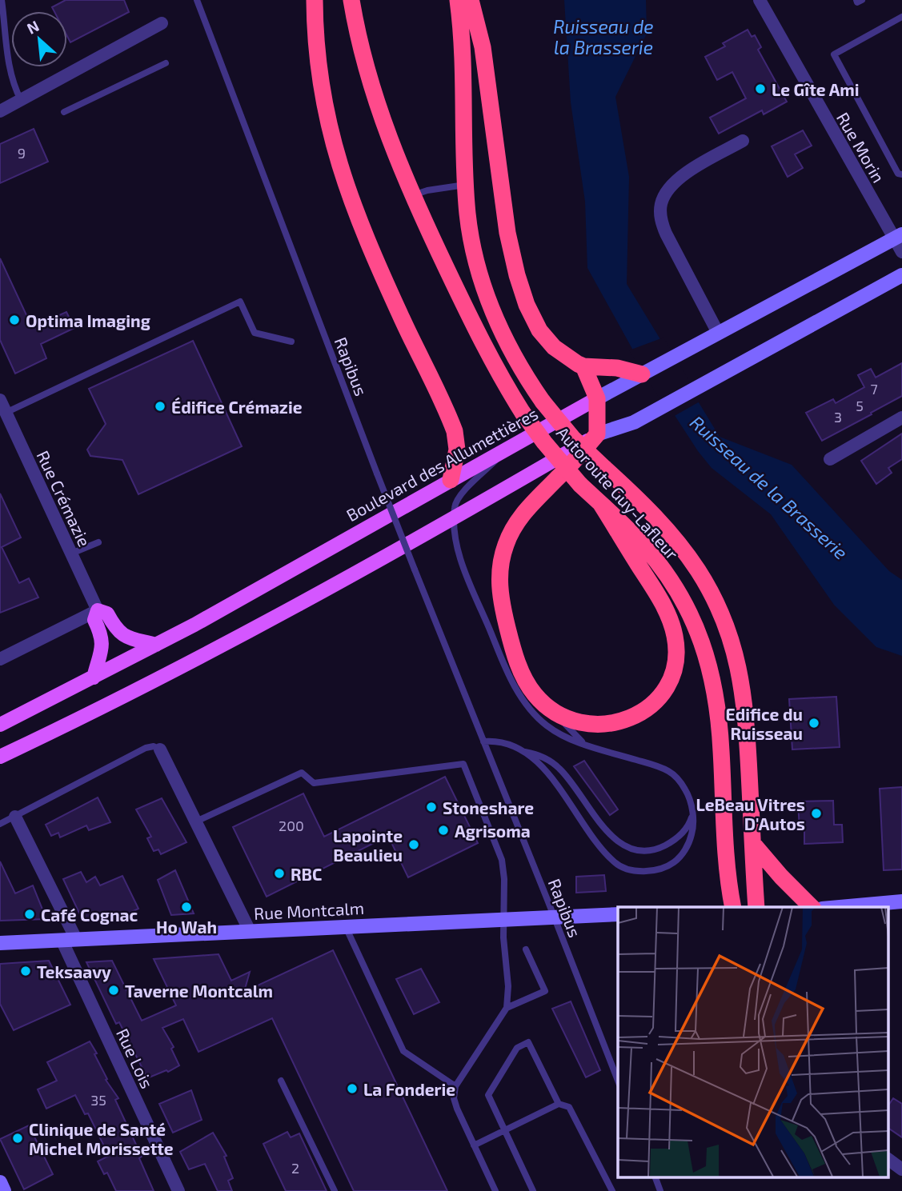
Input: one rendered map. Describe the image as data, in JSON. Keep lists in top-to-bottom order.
{
  "streets": {
    "highway": ["Autoroute Guy-Lafleur"],
    "main road": ["Boulevard des Allumettières", "Rue Montcalm"],
    "street": ["Rue Morin", "Rue Crémazie", "Rue Lois"],
    "lane": ["Rapibus"]
  },
  "crossings": [
    ["Rue Morin", "Boulevard des Allumettières"],
    ["Rapibus", "Rue Montcalm"],
    ["Rue Montcalm", "Rue Lois"]
  ],
  "water": ["Ruisseau de la Brasserie"],
  "places": [
    "Le Gîte Ami",
    "Optima Imaging",
    "Édifice Crémazie",
    "Edifice du Ruisseau",
    "Stoneshare",
    "LeBeau Vitres D'Autos",
    "Agrisoma",
    "Lapointe Beaulieu",
    "RBC",
    "Ho Wah",
    "Café Cognac",
    "Teksaavy",
    "Taverne Montcalm",
    "La Fonderie",
    "Clinique de Santé Michel Morissette"
  ],
  "house_numbers": [
    "9",
    "7",
    "5",
    "3",
    "200",
    "35",
    "2"
  ],
  "north": "top left"
}
